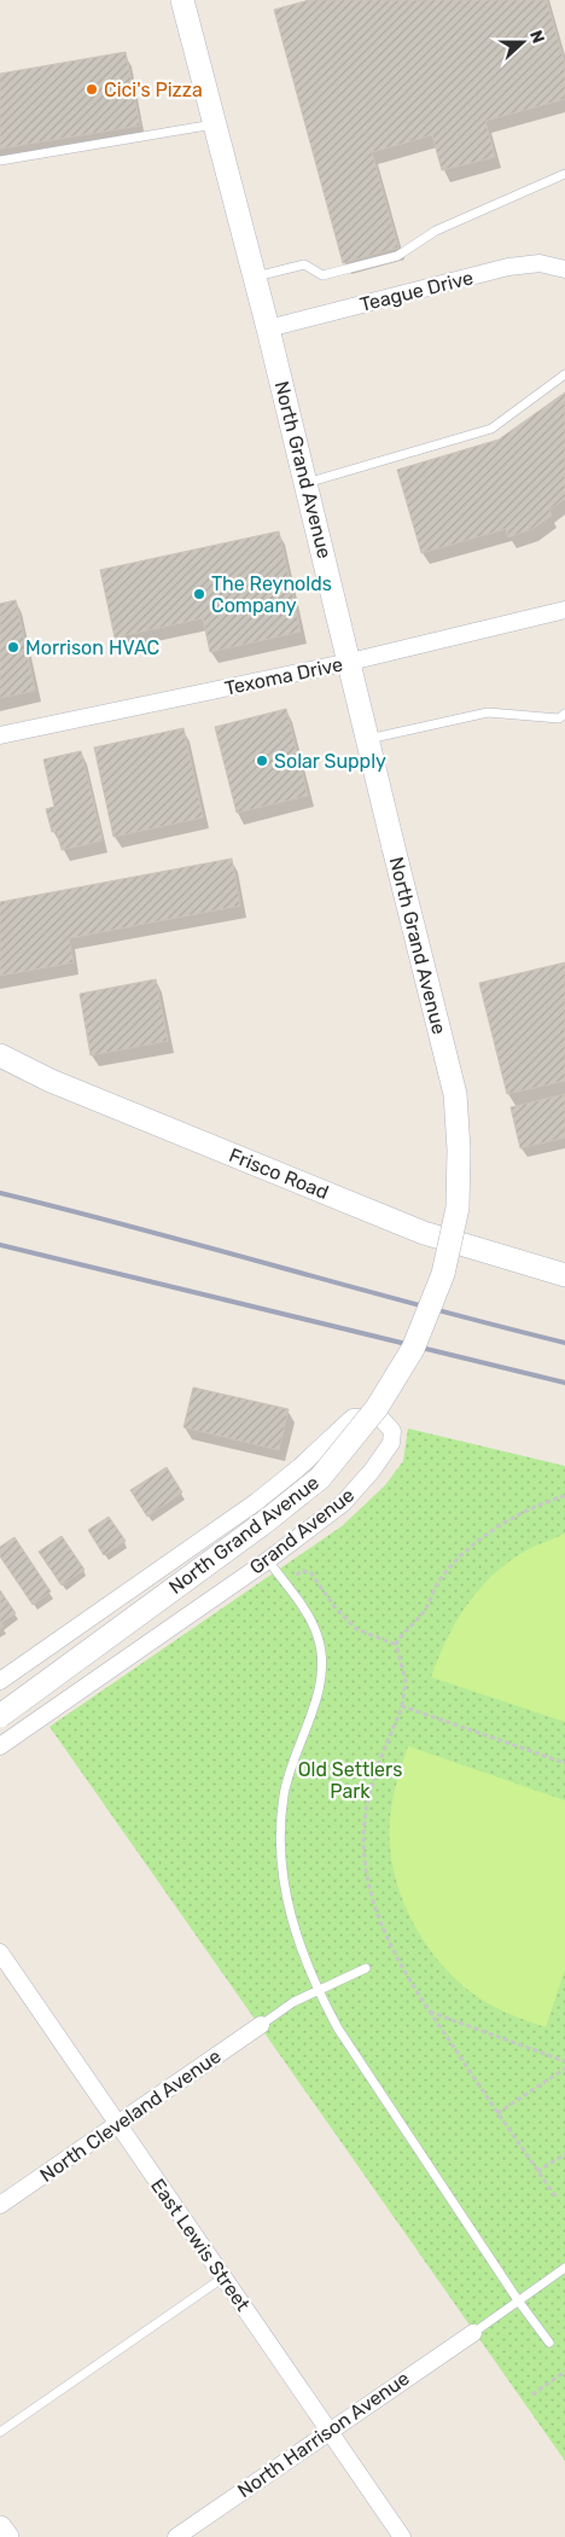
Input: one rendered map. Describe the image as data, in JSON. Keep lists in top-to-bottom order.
{
  "streets": {
    "main road": ["North Grand Avenue", "Frisco Road"],
    "street": [
      "Teague Drive",
      "Texoma Drive",
      "Grand Avenue",
      "North Cleveland Avenue",
      "East Lewis Street",
      "North Harrison Avenue"
    ]
  },
  "crossings": [
    ["Teague Drive", "North Grand Avenue"],
    ["North Grand Avenue", "Texoma Drive"],
    ["North Cleveland Avenue", "East Lewis Street"],
    ["East Lewis Street", "North Harrison Avenue"]
  ],
  "parks": ["Old Settlers Park"],
  "places": [
    "Cici's Pizza",
    "The Reynolds Company",
    "Morrison HVAC",
    "Solar Supply"
  ],
  "north": "right"
}
